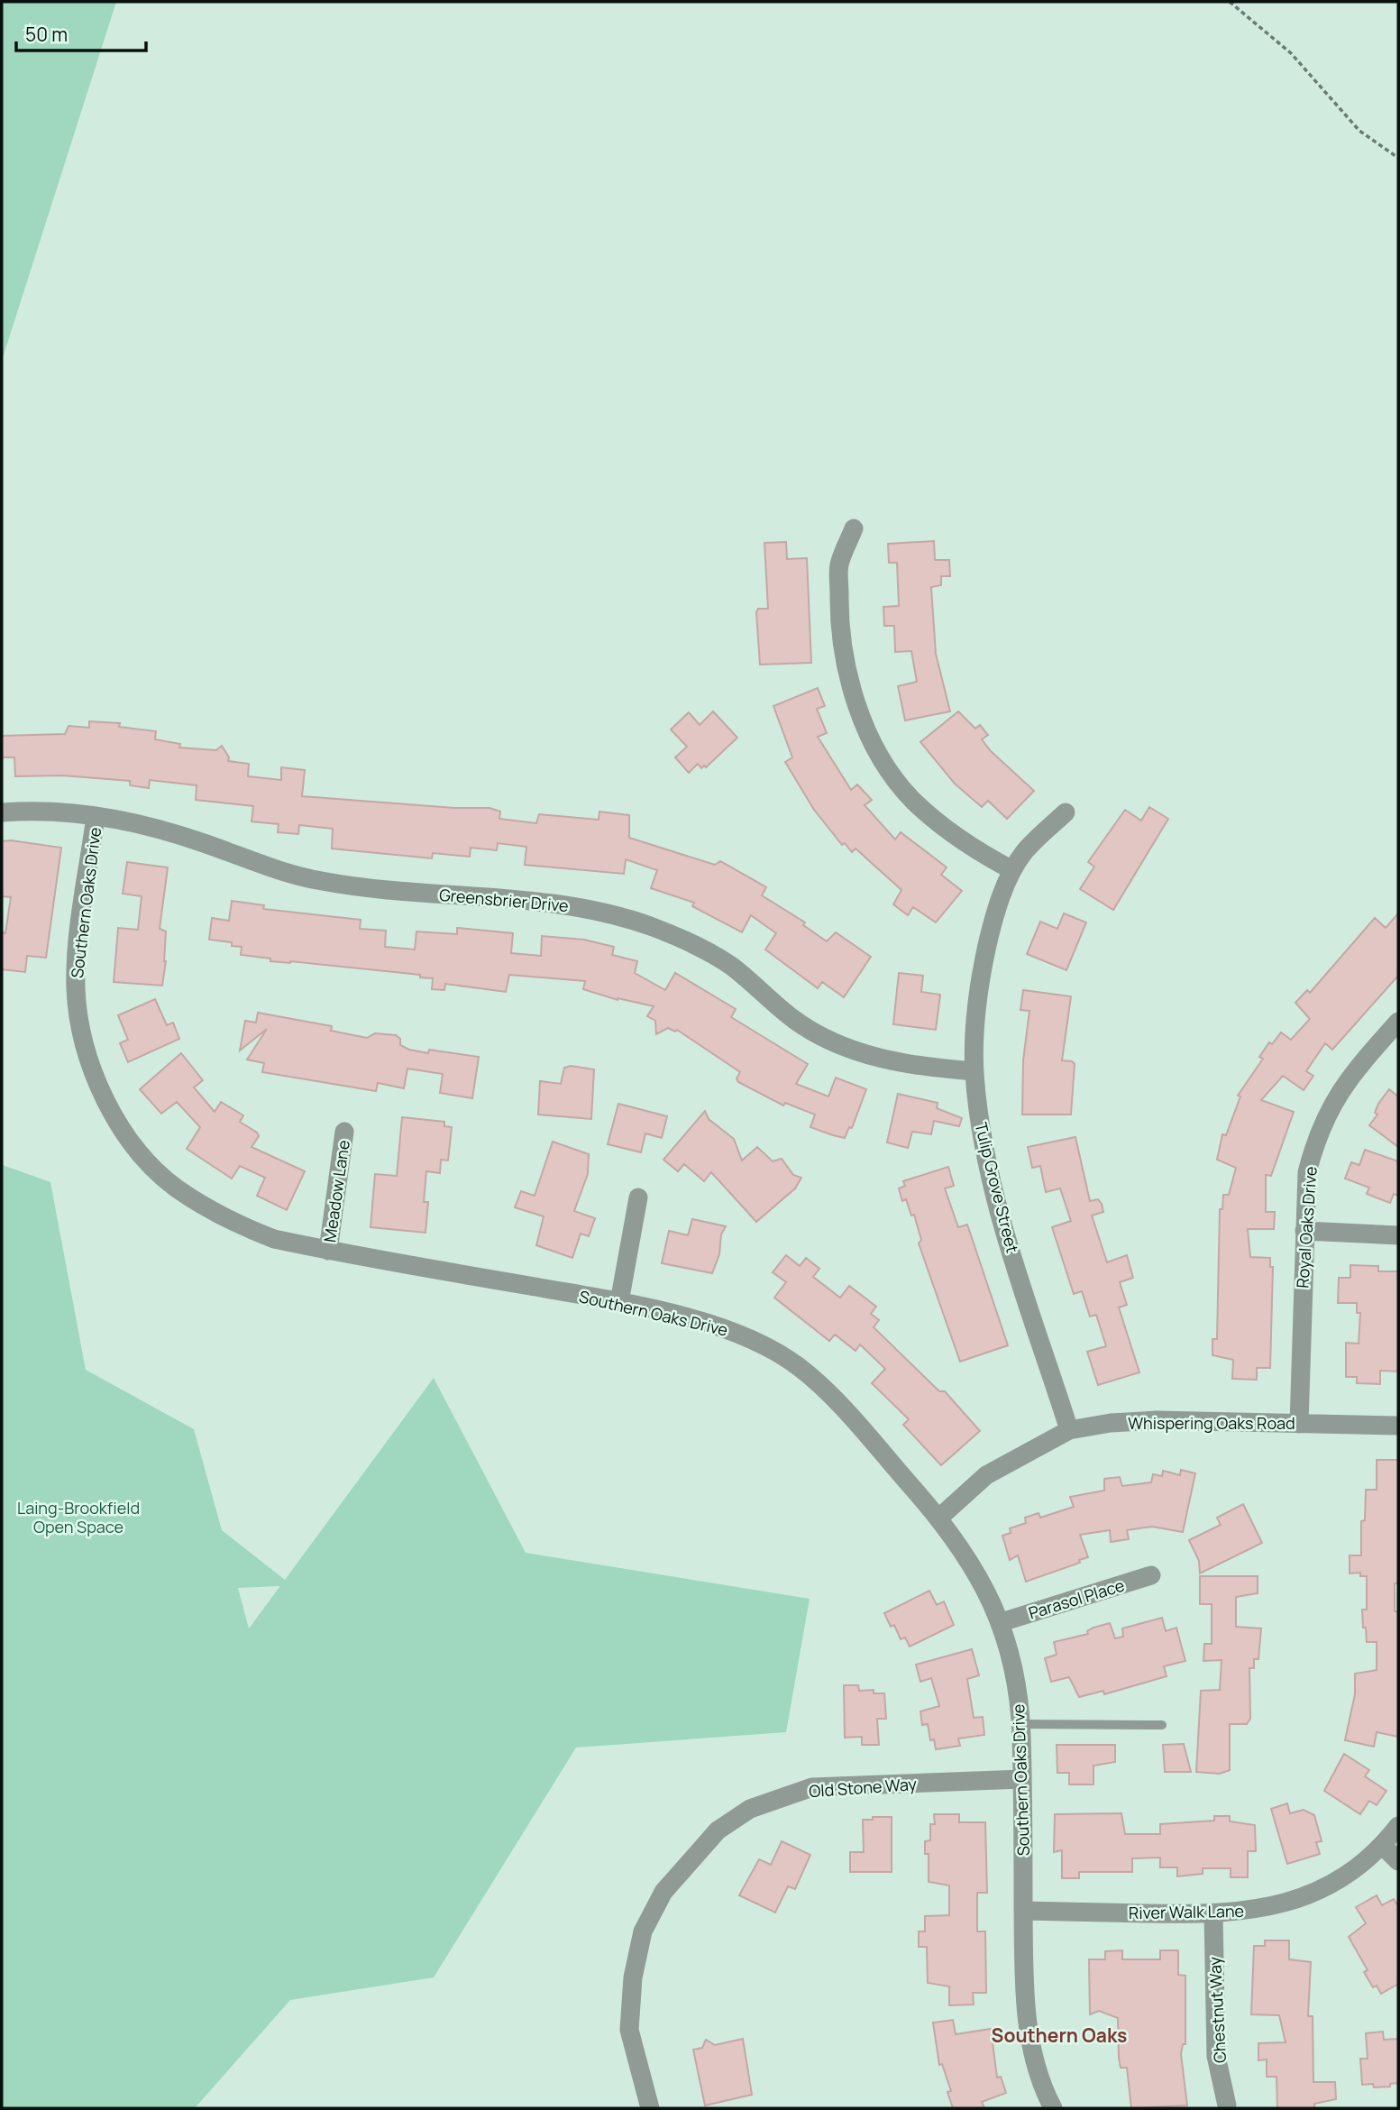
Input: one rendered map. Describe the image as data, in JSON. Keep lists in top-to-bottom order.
{
  "streets": {
    "street": [
      "Greensbrier Drive",
      "Southern Oaks Drive",
      "Tulip Grove Street",
      "Meadow Lane",
      "Royal Oaks Drive",
      "Whispering Oaks Road",
      "Parasol Place",
      "Old Stone Way",
      "River Walk Lane",
      "Chestnut Way"
    ]
  },
  "crossings": [
    ["Greensbrier Drive", "Southern Oaks Drive"],
    ["Greensbrier Drive", "Tulip Grove Street"],
    ["Southern Oaks Drive", "Meadow Lane"],
    ["Southern Oaks Drive", "Whispering Oaks Road"],
    ["Southern Oaks Drive", "Parasol Place"],
    ["Southern Oaks Drive", "Old Stone Way"],
    ["Southern Oaks Drive", "River Walk Lane"],
    ["Tulip Grove Street", "Whispering Oaks Road"],
    ["Royal Oaks Drive", "Whispering Oaks Road"],
    ["River Walk Lane", "Chestnut Way"]
  ],
  "districts": ["Southern Oaks"],
  "parks": ["Laing-Brookfield Open Space"],
  "scale_bar": "50 m"
}
